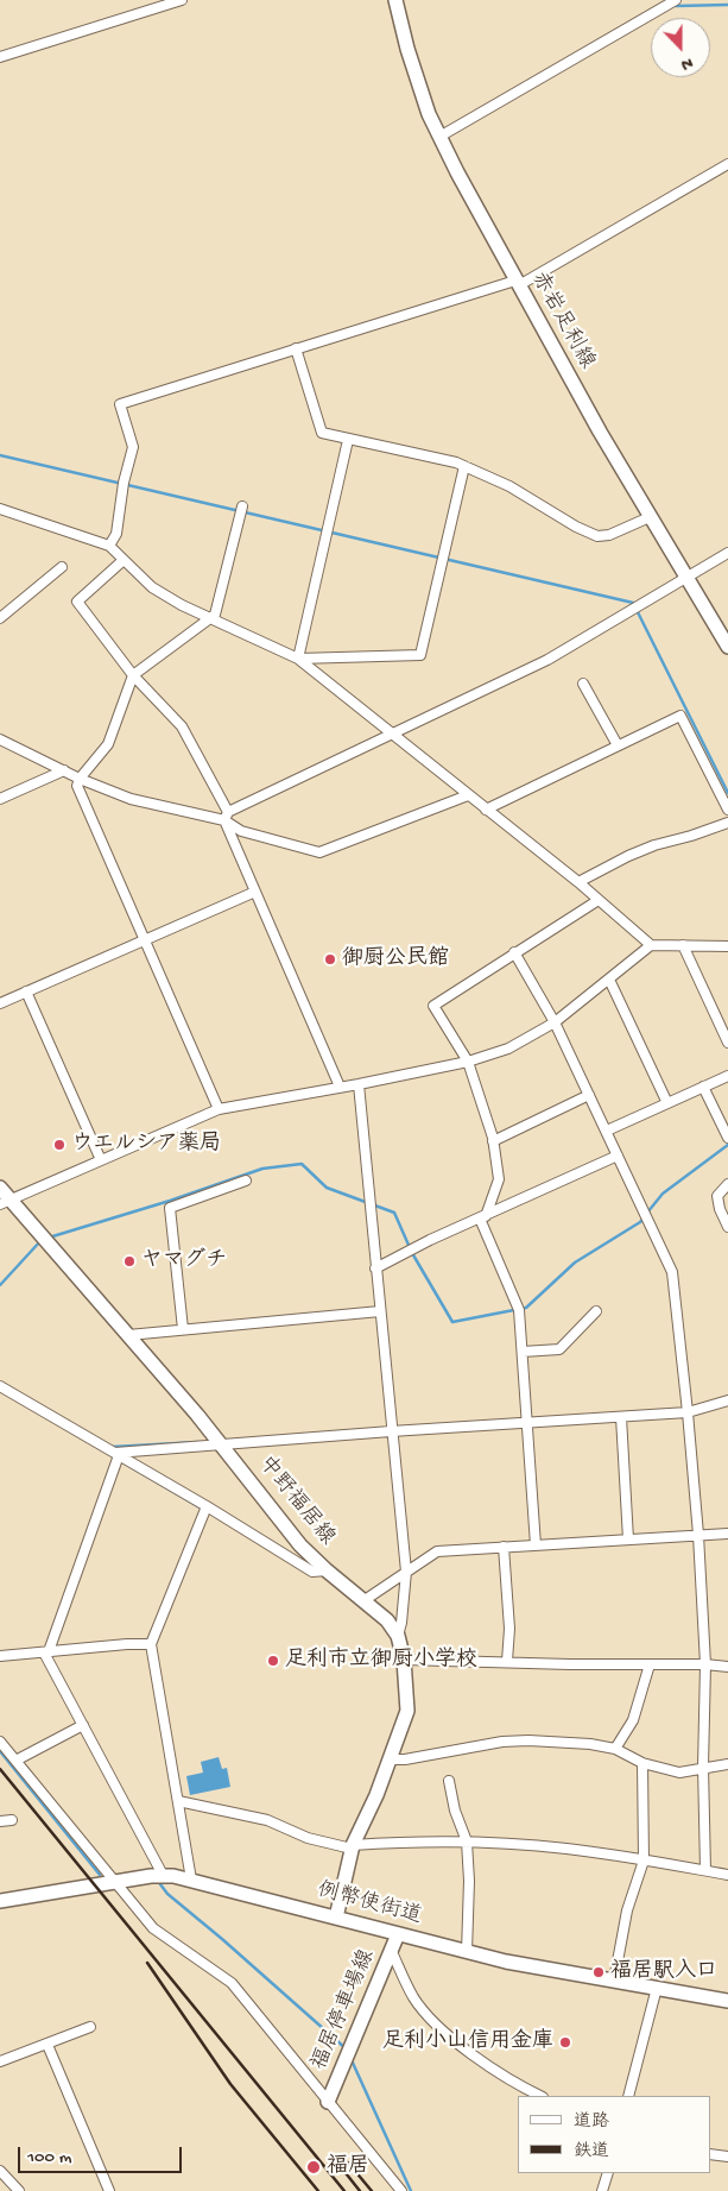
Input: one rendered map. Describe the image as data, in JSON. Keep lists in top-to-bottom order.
{
  "streets": {
    "main road": [
      "赤岩足利線",
      "中野福居線",
      "例幣使街道",
      "福居停車場線"
    ]
  },
  "crossings": [
    ["中野福居線", "例幣使街道"],
    ["例幣使街道", "福居停車場線"]
  ],
  "places": [
    "御厨公民館",
    "ウエルシア薬局",
    "ヤマグチ",
    "足利市立御厨小学校",
    "福居駅入口",
    "足利小山信用金庫",
    "福居"
  ],
  "legend": ["道路", "鉄道"],
  "scale_bar": "100 m",
  "north": "bottom"
}
